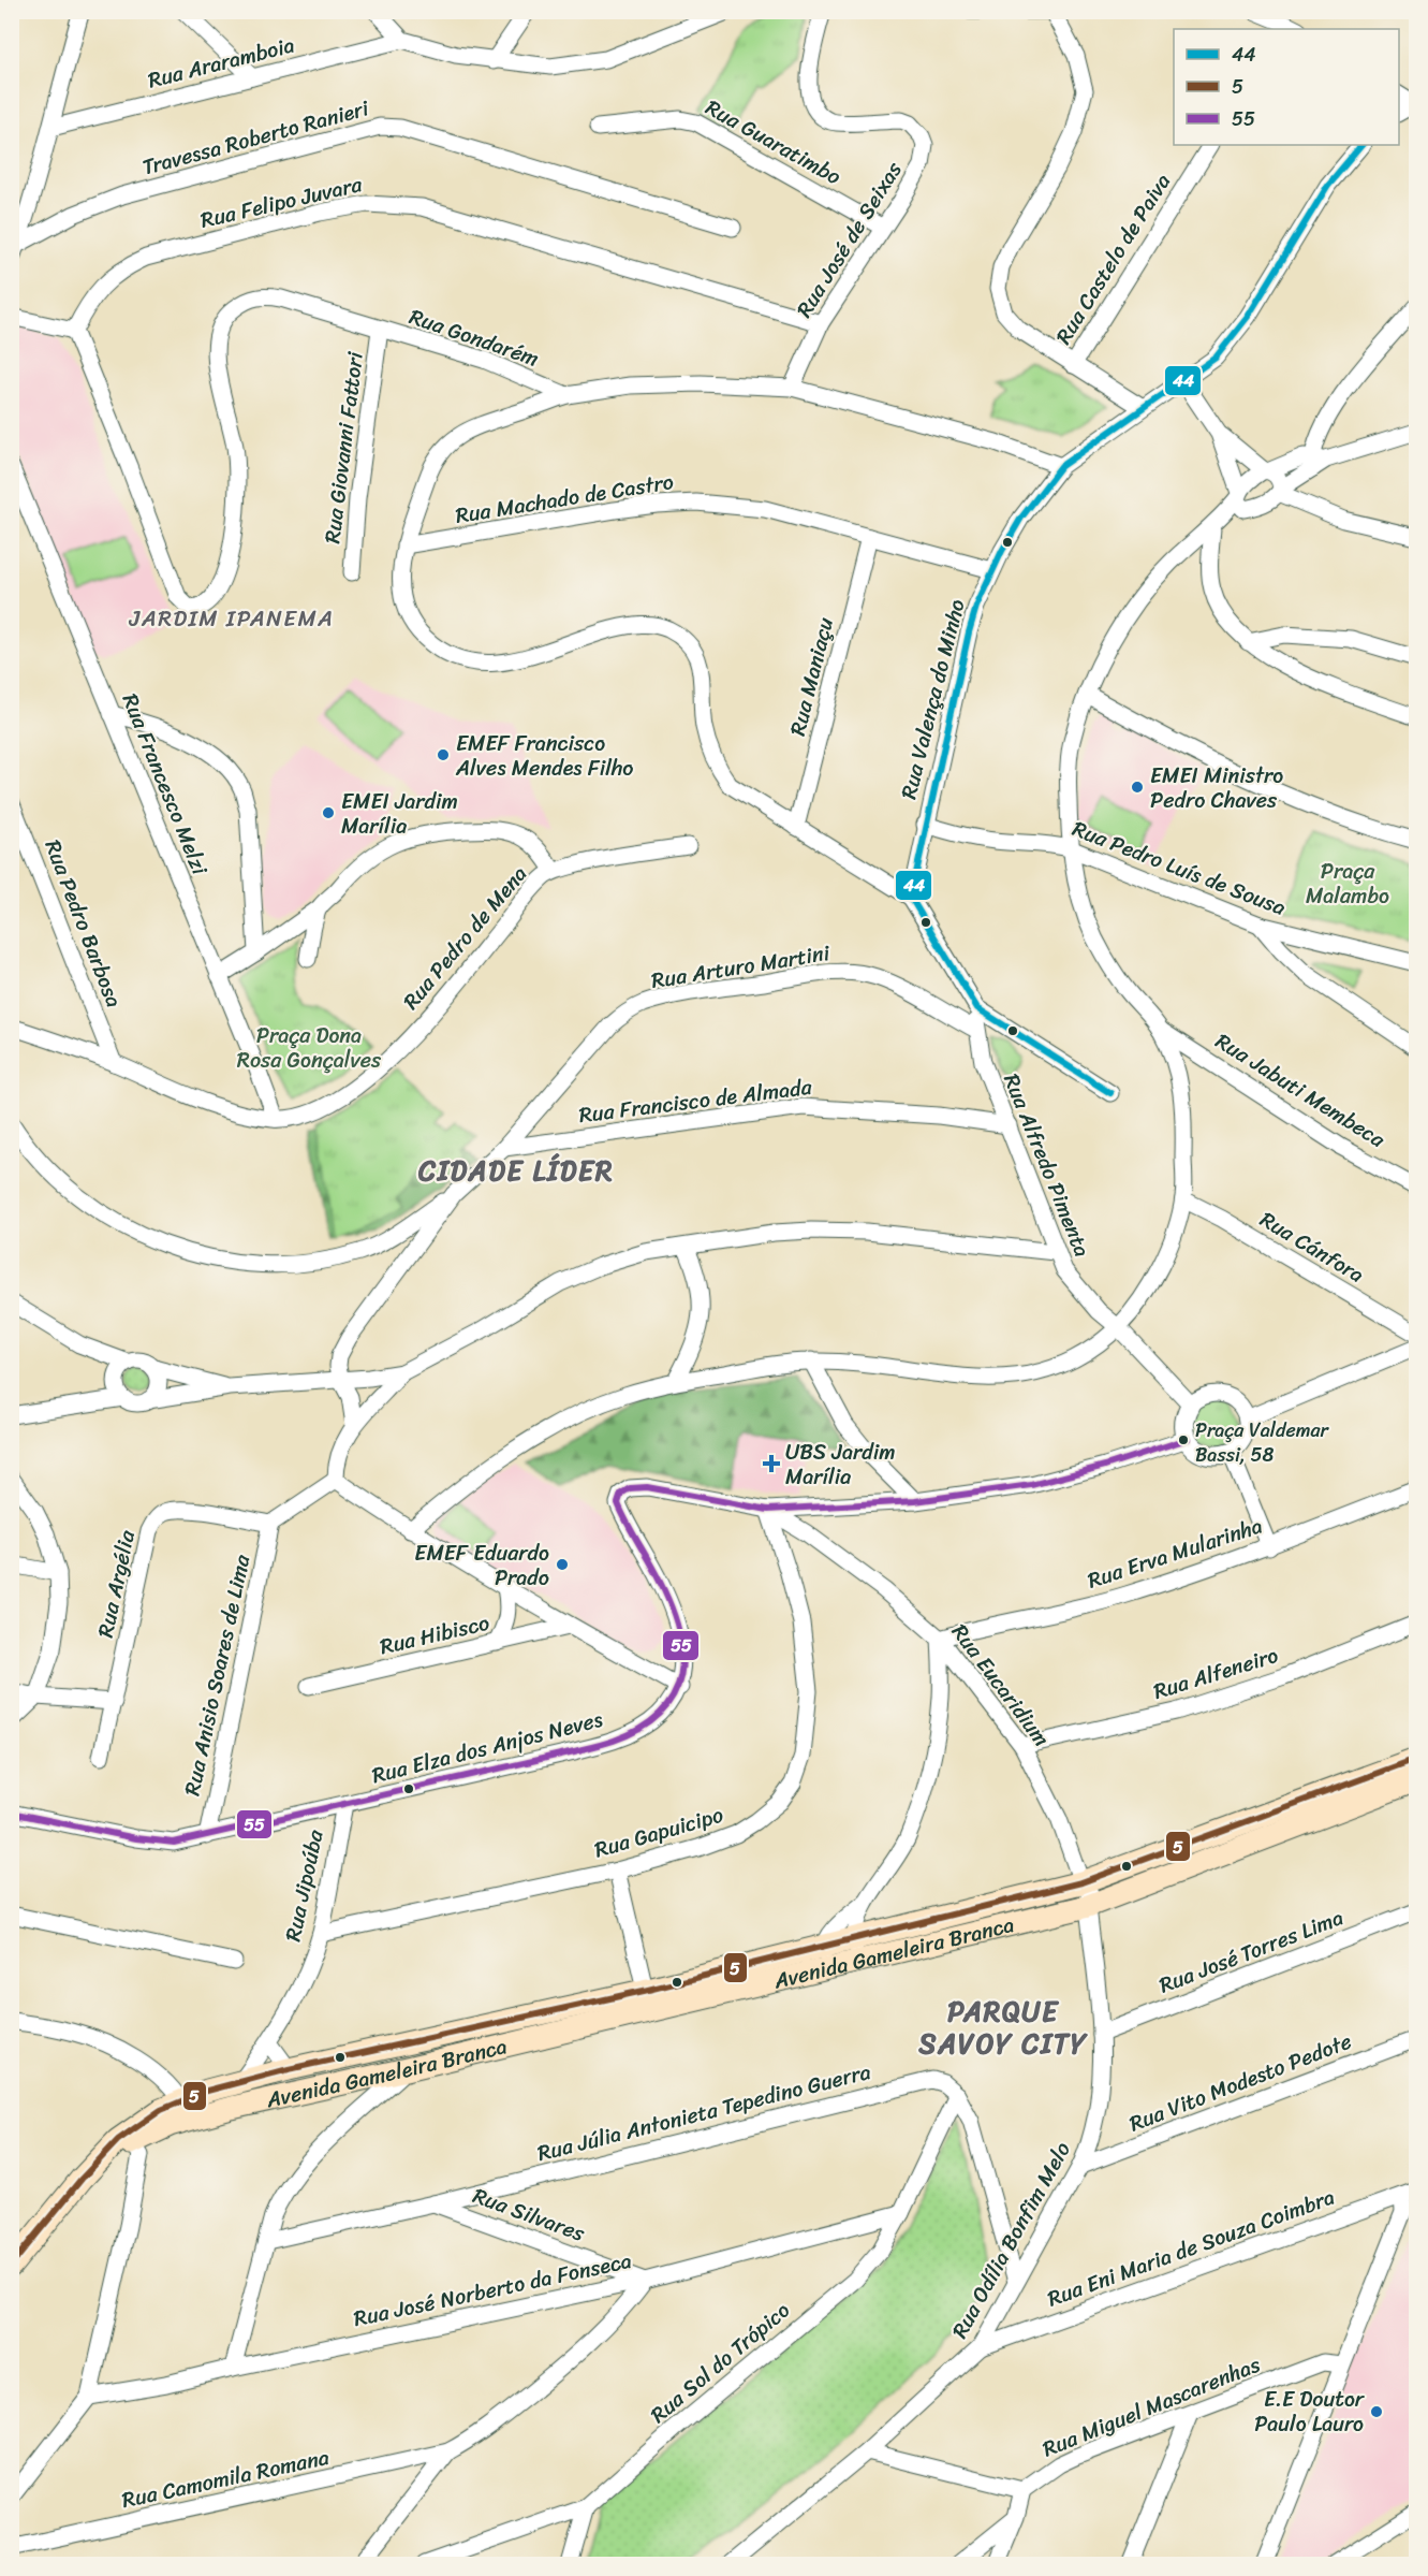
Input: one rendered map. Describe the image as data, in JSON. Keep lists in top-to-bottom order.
{
  "streets": {
    "main road": ["Avenida Gameleira Branca"],
    "street": [
      "Rua Araramboia",
      "Travessa Roberto Ranieri",
      "Rua Guaratimbo",
      "Rua Felipo Juvara",
      "Rua José de Seixas",
      "Rua Castelo de Paiva",
      "Rua Gondarém",
      "Rua Giovanni Fattori",
      "Rua Machado de Castro",
      "Rua Maniaçu",
      "Rua Valença do Minho",
      "Rua Francesco Melzi",
      "Rua Pedro Luís de Sousa",
      "Rua Pedro Barbosa",
      "Rua Pedro de Mena",
      "Rua Arturo Martini",
      "Rua Jabuti Membeca",
      "Rua Francisco de Almada",
      "Rua Alfredo Pimenta",
      "Rua Cánfora",
      "Rua Erva Mularinha",
      "Rua Argélia",
      "Rua Hibisco",
      "Rua Alfeneiro",
      "Rua Anisio Soares de Lima",
      "Rua Eucaridium",
      "Rua Elza dos Anjos Neves",
      "Rua Gapuicipo",
      "Rua Jipoúba",
      "Rua José Torres Lima",
      "Rua Vito Modesto Pedote",
      "Rua Júlia Antonieta Tepedino Guerra",
      "Rua Silvares",
      "Rua Odília Bonfim Melo",
      "Rua Eni Maria de Souza Coimbra",
      "Rua José Norberto da Fonseca",
      "Rua Sol do Trópico",
      "Rua Miguel Mascarenhas",
      "Rua Camomila Romana"
    ]
  },
  "crossings": [
    ["Rua Guaratimbo", "Rua José de Seixas"],
    ["Rua Felipo Juvara", "Rua José de Seixas"],
    ["Rua Felipo Juvara", "Rua Gondarém"],
    ["Rua Gondarém", "Rua Giovanni Fattori"],
    ["Rua Machado de Castro", "Rua Maniaçu"],
    ["Rua Machado de Castro", "Rua Valença do Minho"],
    ["Rua Valença do Minho", "Rua Pedro Luís de Sousa"],
    ["Rua Francesco Melzi", "Rua Pedro de Mena"],
    ["Rua Pedro Barbosa", "Rua Pedro de Mena"],
    ["Rua Arturo Martini", "Rua Francisco de Almada"],
    ["Rua Arturo Martini", "Rua Alfredo Pimenta"],
    ["Rua Francisco de Almada", "Rua Alfredo Pimenta"],
    ["Rua Erva Mularinha", "Rua Eucaridium"],
    ["Rua Argélia", "Rua Anisio Soares de Lima"],
    ["Rua Alfeneiro", "Rua Eucaridium"],
    ["Rua Anisio Soares de Lima", "Rua Elza dos Anjos Neves"],
    ["Rua Eucaridium", "Rua Gapuicipo"],
    ["Rua Eucaridium", "Avenida Gameleira Branca"],
    ["Rua Eucaridium", "Rua Odília Bonfim Melo"],
    ["Rua Elza dos Anjos Neves", "Rua Jipoúba"],
    ["Rua Gapuicipo", "Rua Jipoúba"],
    ["Rua Jipoúba", "Avenida Gameleira Branca"],
    ["Rua José Torres Lima", "Rua Odília Bonfim Melo"],
    ["Avenida Gameleira Branca", "Rua Odília Bonfim Melo"],
    ["Rua Vito Modesto Pedote", "Rua Odília Bonfim Melo"],
    ["Rua Júlia Antonieta Tepedino Guerra", "Rua Silvares"],
    ["Rua Júlia Antonieta Tepedino Guerra", "Rua Sol do Trópico"],
    ["Rua Silvares", "Rua José Norberto da Fonseca"],
    ["Rua Odília Bonfim Melo", "Rua Eni Maria de Souza Coimbra"],
    ["Rua José Norberto da Fonseca", "Rua Sol do Trópico"]
  ],
  "districts": ["JARDIM IPANEMA", "CIDADE LÍDER", "PARQUE SAVOY CITY"],
  "parks": ["Praça Malambo", "Praça Dona Rosa Gonçalves"],
  "places": {
    "other": [
      "EMEF Francisco Alves Mendes Filho",
      "EMEI Ministro Pedro Chaves",
      "EMEI Jardim Marília",
      "Praça Valdemar Bassi, 58",
      "EMEF Eduardo Prado",
      "E.E Doutor Paulo Lauro"
    ],
    "health": ["UBS Jardim Marília"]
  },
  "lines": ["transit line 44", "transit line 55", "transit line 5"],
  "legend": ["44", "5", "55"]
}
